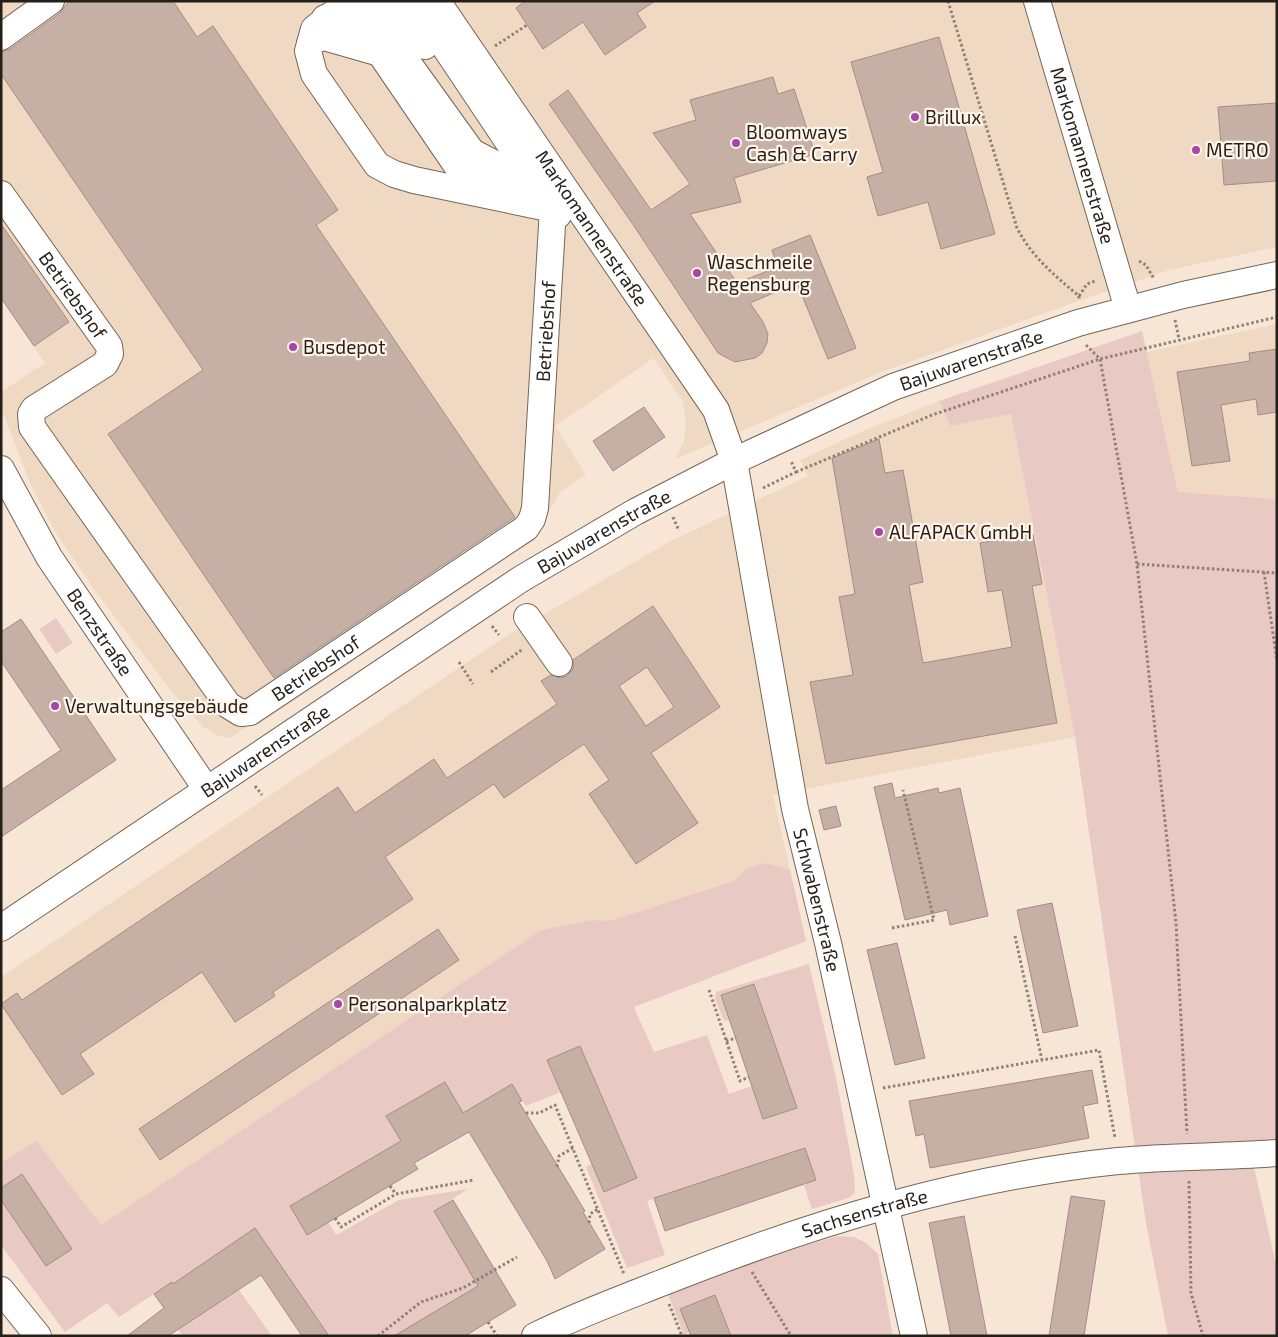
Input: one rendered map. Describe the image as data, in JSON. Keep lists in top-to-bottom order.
{
  "streets": {
    "street": [
      "Markomannenstraße",
      "Betriebshof",
      "Bajuwarenstraße",
      "Benzstraße",
      "Schwabenstraße",
      "Sachsenstraße"
    ]
  },
  "crossings": [
    ["Markomannenstraße", "Bajuwarenstraße"],
    ["Markomannenstraße", "Schwabenstraße"],
    ["Bajuwarenstraße", "Benzstraße"],
    ["Bajuwarenstraße", "Schwabenstraße"],
    ["Schwabenstraße", "Sachsenstraße"]
  ],
  "places": [
    "Brillux",
    "Bloomways Cash & Carry",
    "METRO",
    "Waschmeile Regensburg",
    "Busdepot",
    "ALFAPACK GmbH",
    "Verwaltungsgebäude",
    "Personalparkplatz"
  ]
}
